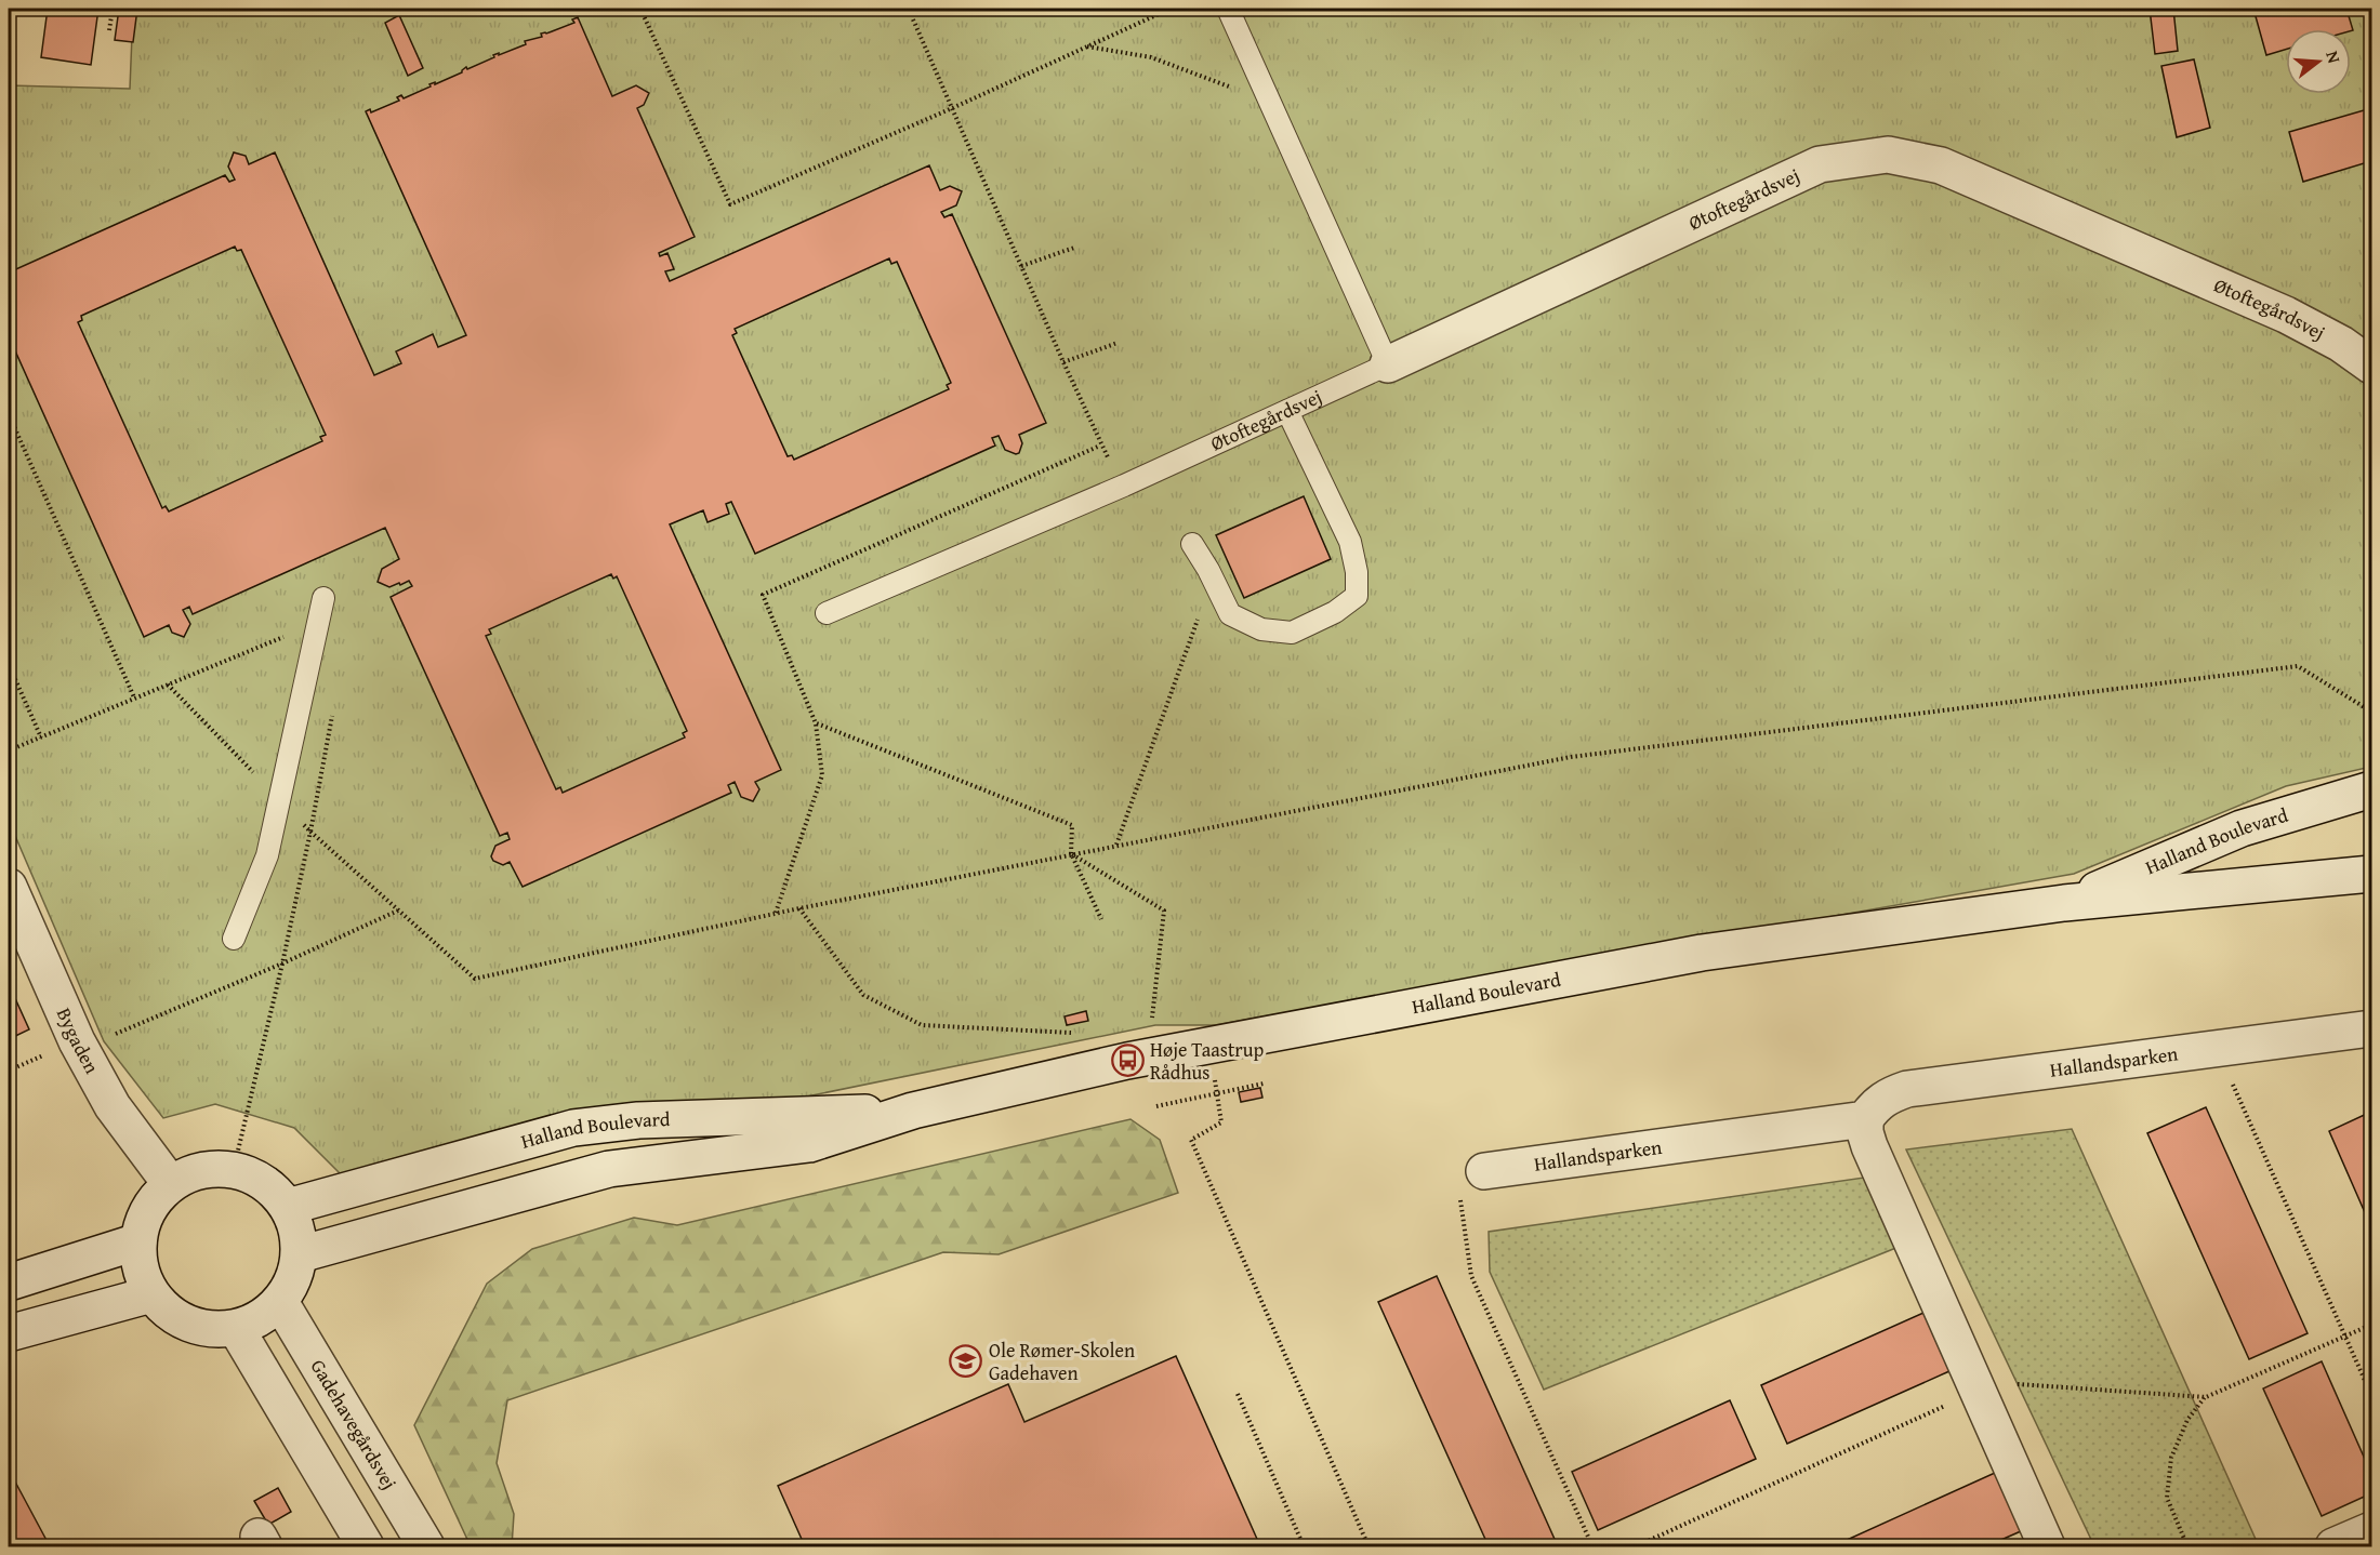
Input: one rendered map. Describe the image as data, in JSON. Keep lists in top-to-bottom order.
{
  "streets": {
    "street": [
      "Øtoftegårdsvej",
      "Halland Boulevard",
      "Bygaden",
      "Hallandsparken",
      "Gadehavegårdsvej"
    ]
  },
  "crossings": [
    ["Halland Boulevard", "Bygaden"],
    ["Halland Boulevard", "Gadehavegårdsvej"],
    ["Bygaden", "Gadehavegårdsvej"]
  ],
  "places": {
    "bus stop": ["Høje Taastrup Rådhus"],
    "school or university": ["Ole Rømer-Skolen Gadehaven"]
  },
  "north": "right"
}
